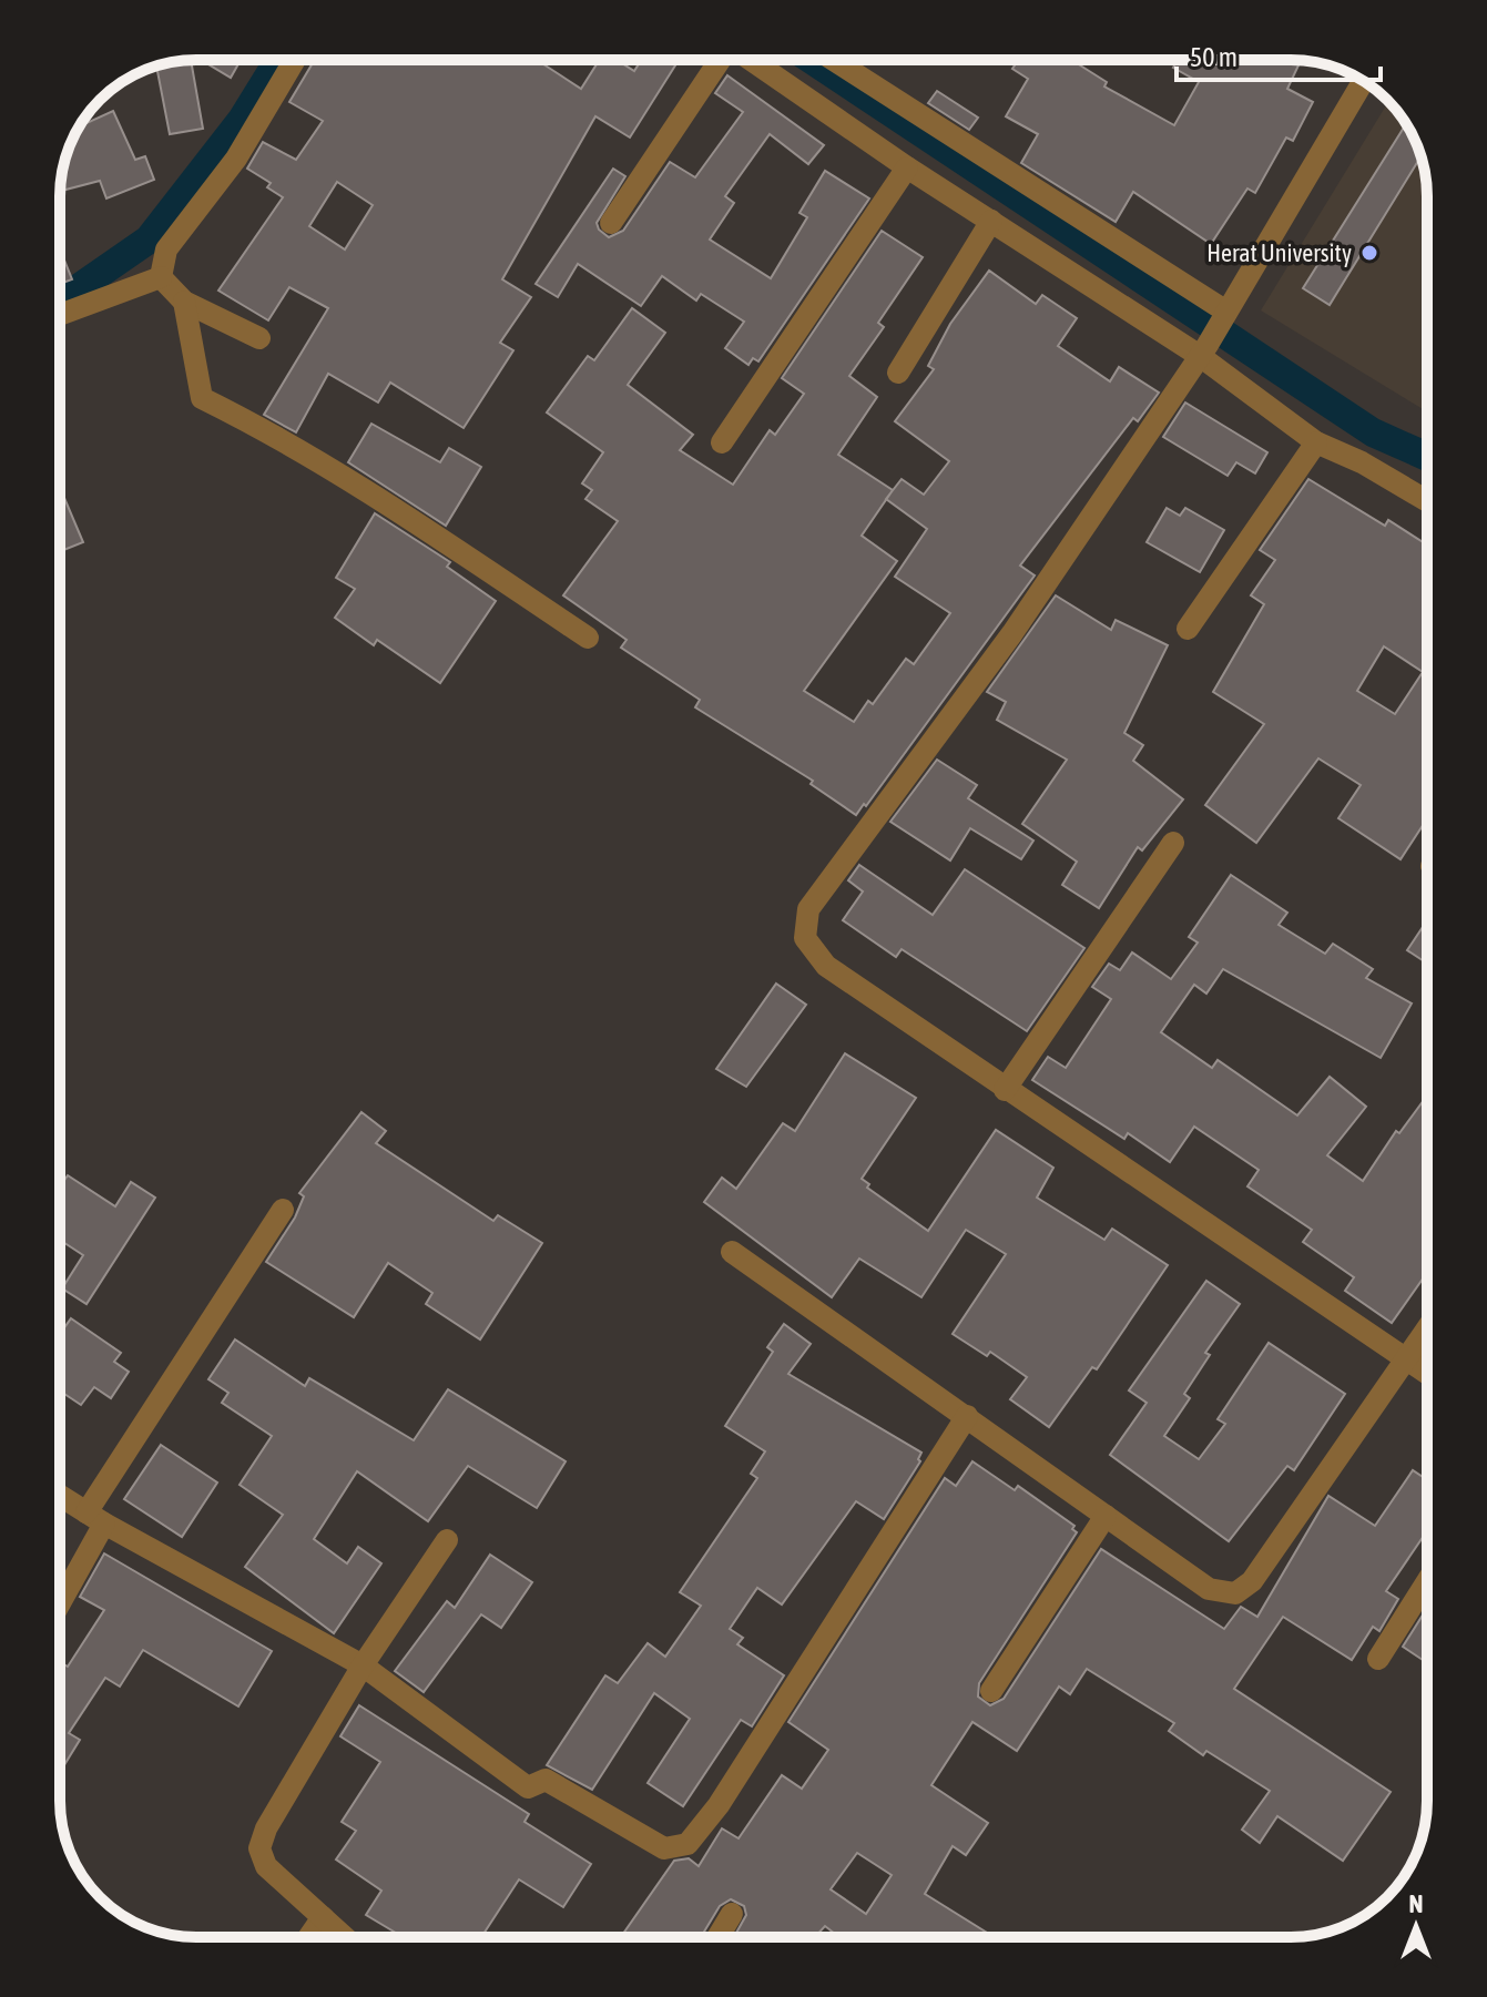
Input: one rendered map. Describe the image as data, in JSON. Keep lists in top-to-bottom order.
{
  "places": ["Herat University"],
  "scale_bar": "50 m",
  "north": "top"
}
